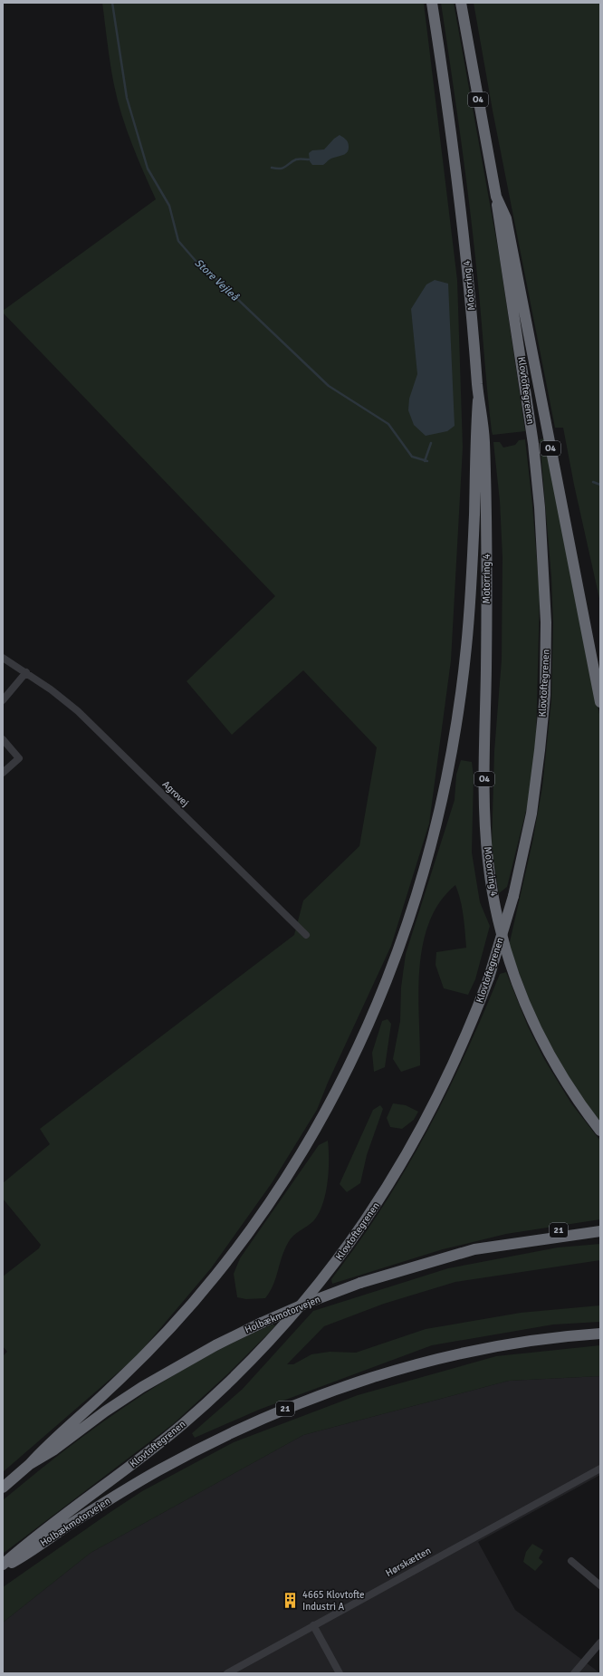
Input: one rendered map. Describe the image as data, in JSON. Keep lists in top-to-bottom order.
{
  "streets": {
    "highway": [
      "O4",
      "Motorring 4",
      "Klovtoftegrenen",
      "21",
      "Holbækmotorvejen"
    ],
    "street": ["Agrovej", "Hørskætten"]
  },
  "crossings": [
    ["O4", "Klovtoftegrenen"],
    ["21", "Holbækmotorvejen"]
  ],
  "water": ["Store Vejleå"],
  "places": {
    "building": ["4665 Klovtofte Industri A"]
  }
}
